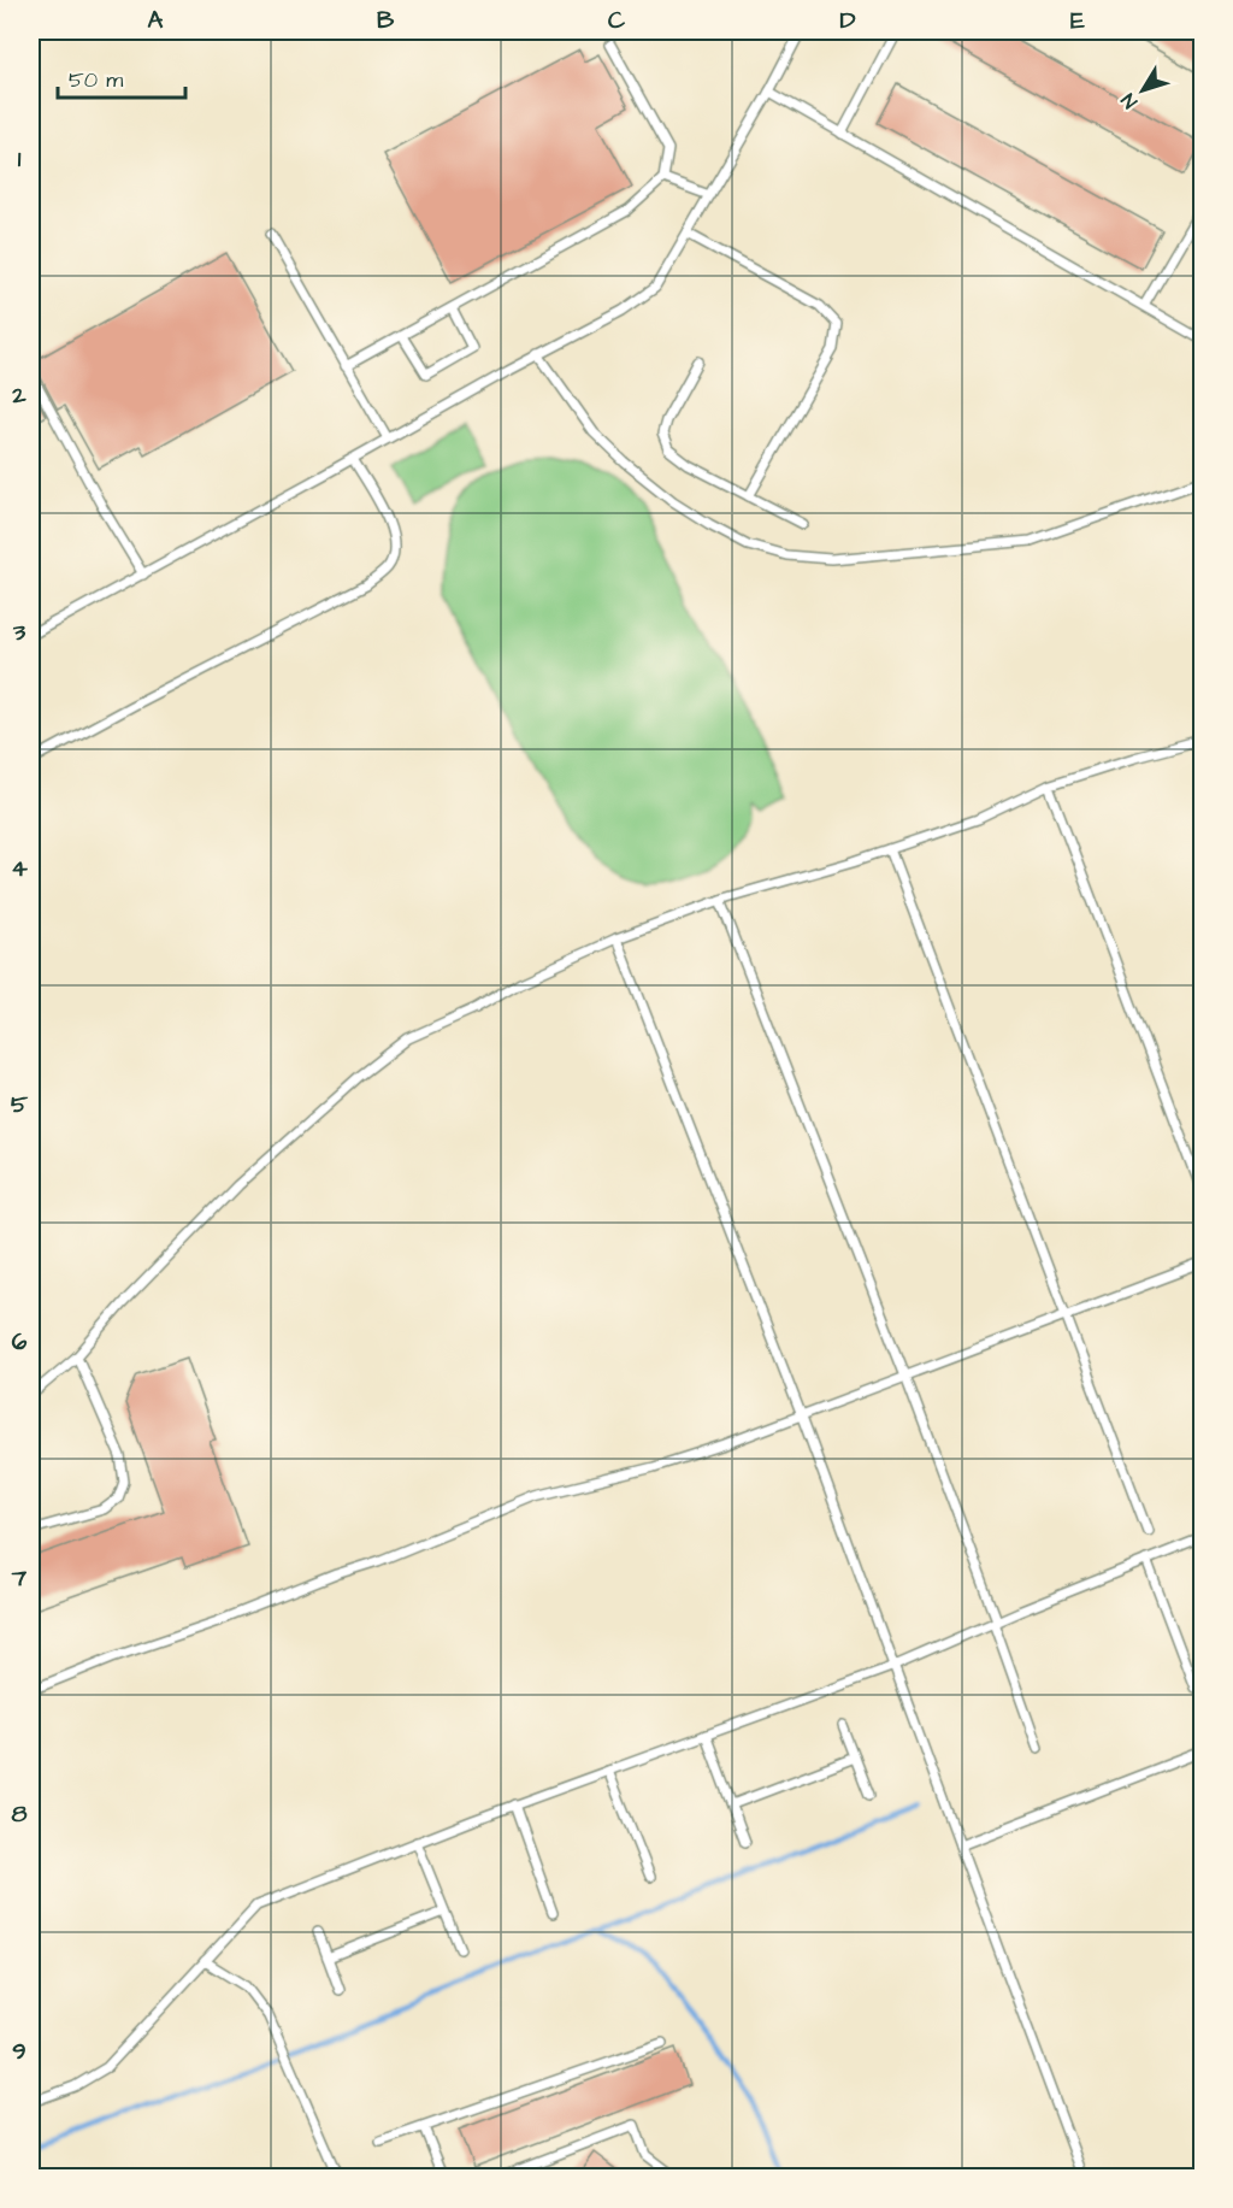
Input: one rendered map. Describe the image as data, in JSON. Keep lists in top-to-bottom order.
{
  "scale_bar": "50 m",
  "north": "bottom left",
  "grid": {
    "columns": [
      "A",
      "B",
      "C",
      "D",
      "E"
    ],
    "rows": [
      "1",
      "2",
      "3",
      "4",
      "5",
      "6",
      "7",
      "8",
      "9"
    ]
  }
}
